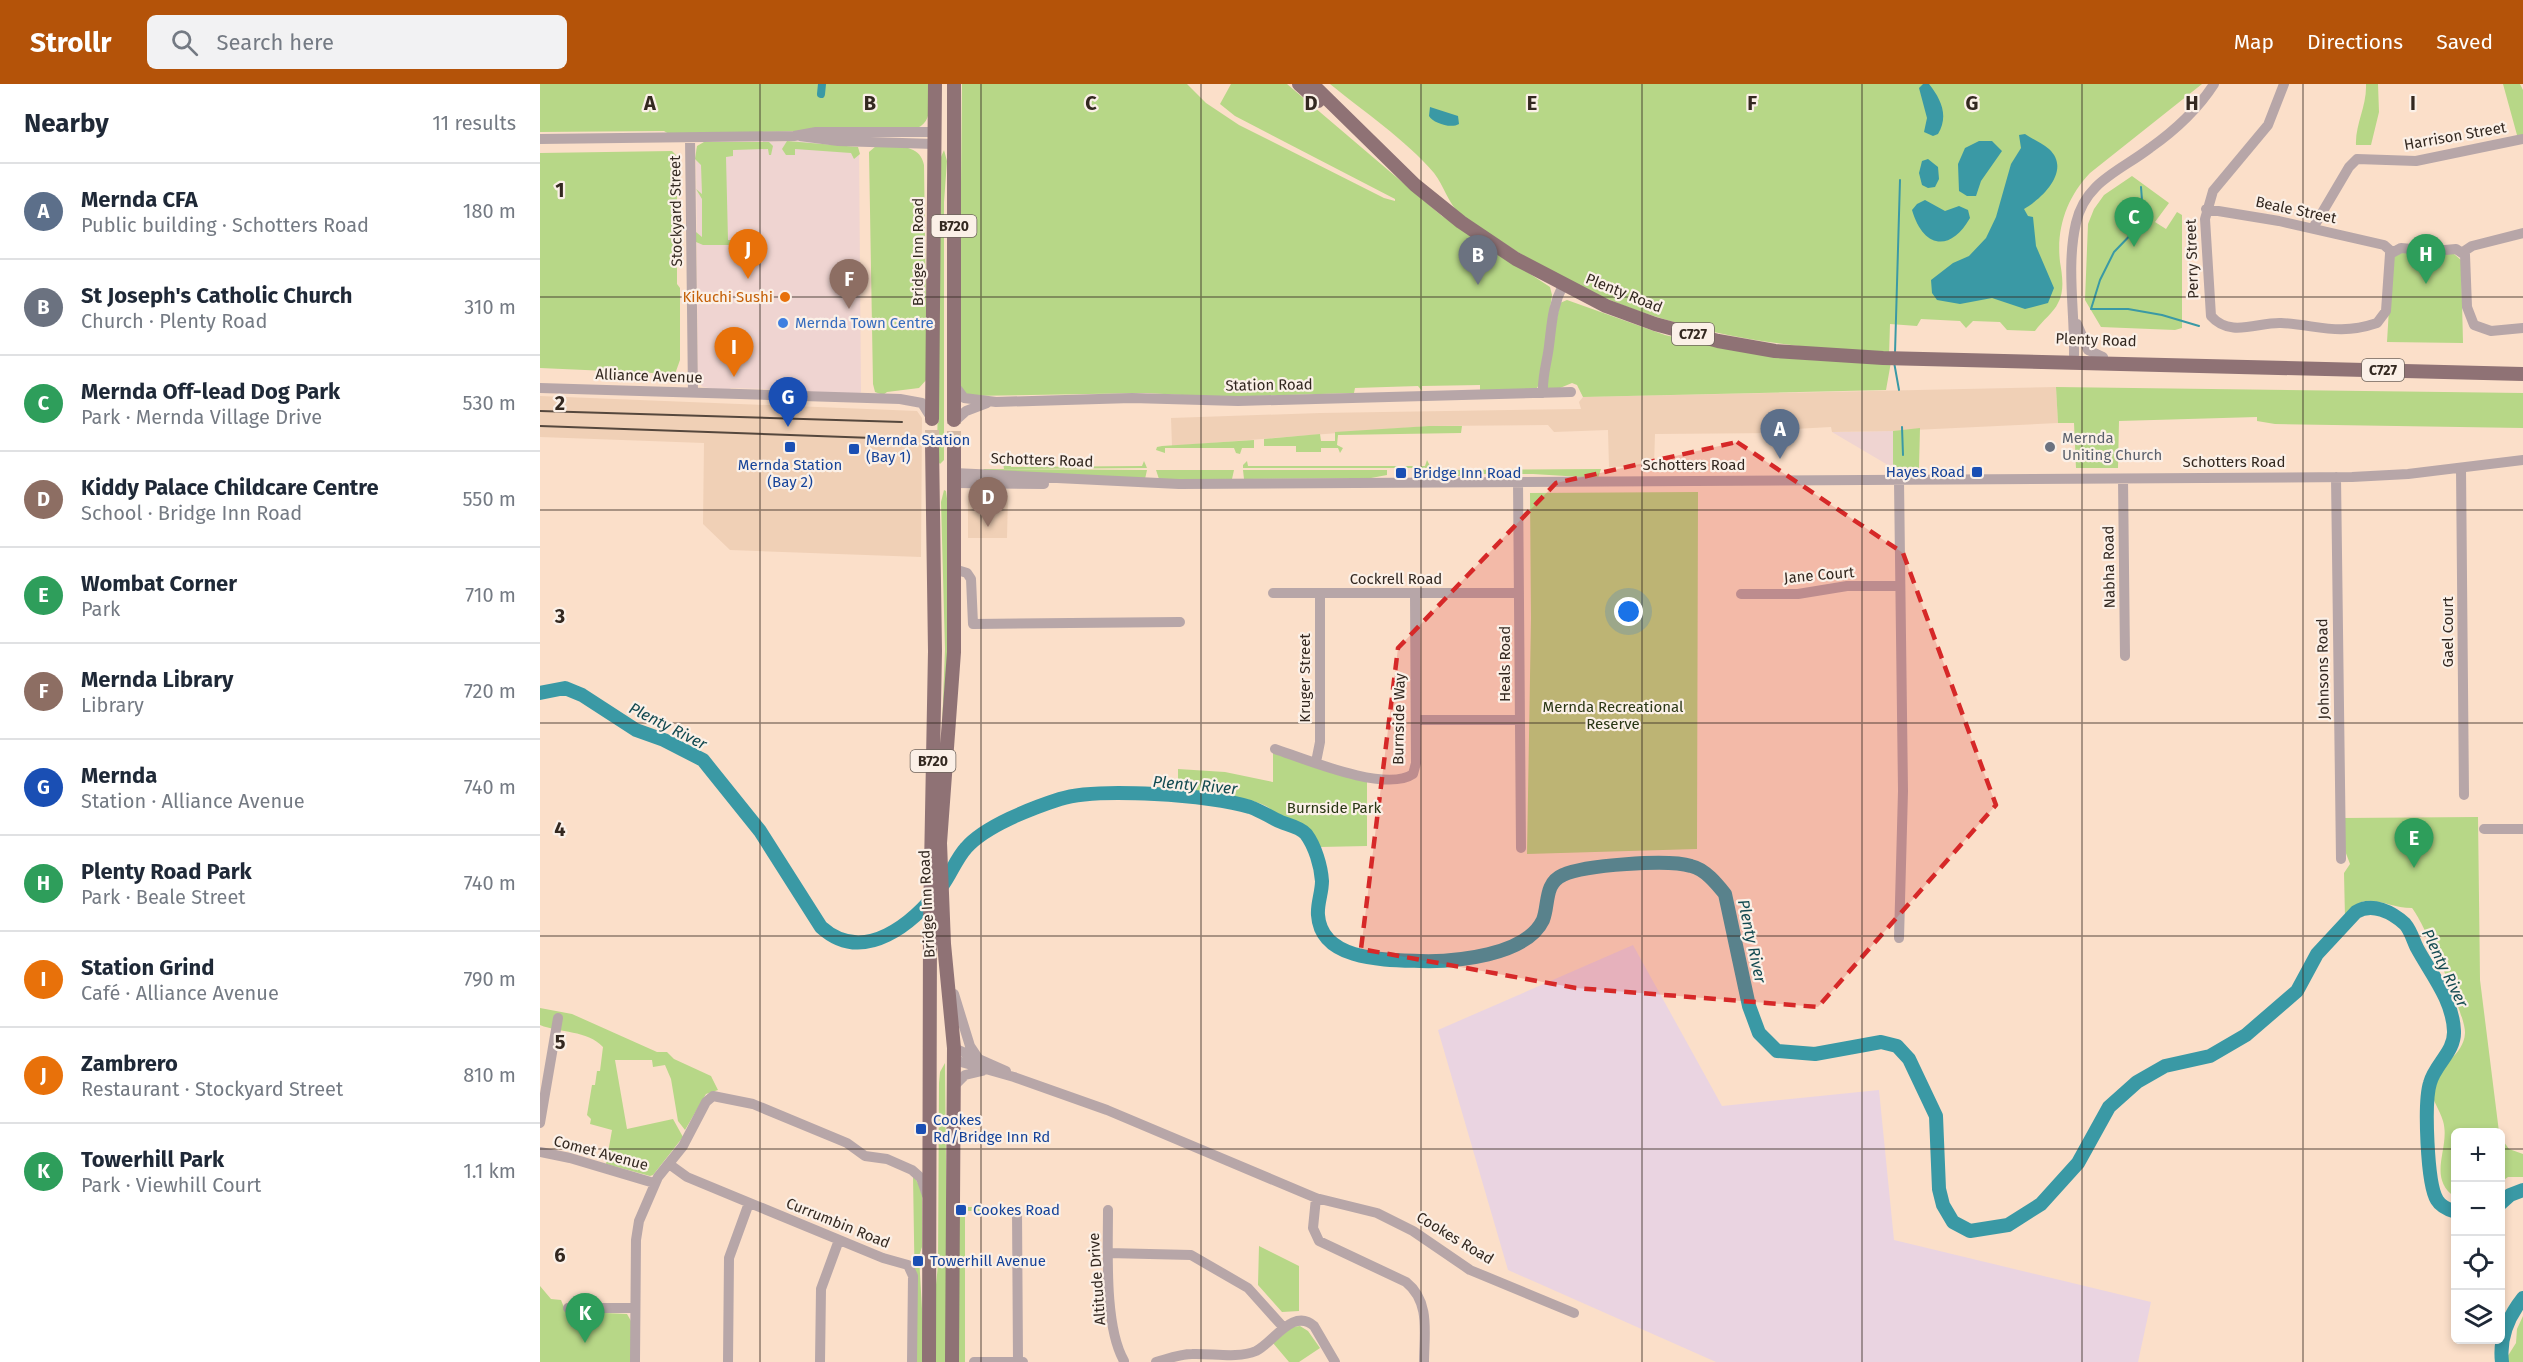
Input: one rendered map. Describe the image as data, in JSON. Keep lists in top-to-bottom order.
{
  "streets": {
    "main road": [
      "B720",
      "Bridge Inn Road",
      "Plenty Road",
      "C727",
      "Schotters Road",
      "Cookes Road"
    ],
    "street": [
      "Harrison Street",
      "Beale Street",
      "Stockyard Street",
      "Perry Street",
      "Alliance Avenue",
      "Station Road",
      "Nabha Road",
      "Jane Court",
      "Cockrell Road",
      "Gael Court",
      "Heals Road",
      "Johnsons Road",
      "Kruger Street",
      "Burnside Way",
      "Comet Avenue",
      "Currumbin Road",
      "Altitude Drive"
    ]
  },
  "crossings": [
    ["Harrison Street", "Beale Street"],
    ["Beale Street", "Perry Street"],
    ["Stockyard Street", "Alliance Avenue"],
    ["B720", "Station Road"],
    ["Bridge Inn Road", "Alliance Avenue"],
    ["Bridge Inn Road", "Schotters Road"],
    ["Bridge Inn Road", "Cookes Road"],
    ["Schotters Road", "Nabha Road"],
    ["Schotters Road", "Gael Court"],
    ["Schotters Road", "Heals Road"],
    ["Schotters Road", "Johnsons Road"],
    ["Cockrell Road", "Heals Road"],
    ["Cockrell Road", "Kruger Street"],
    ["Cockrell Road", "Burnside Way"],
    ["Kruger Street", "Burnside Way"]
  ],
  "water": ["Plenty River"],
  "parks": ["Mernda Recreational Reserve", "Burnside Park"],
  "places": {
    "other": ["Kikuchi Sushi", "Mernda Town Centre", "Mernda Uniting Church"],
    "transit": [
      "Mernda Station (Bay 2)",
      "Mernda Station (Bay 1)",
      "Hayes Road",
      "Bridge Inn Road",
      "Cookes Rd/Bridge Inn Rd",
      "Cookes Road",
      "Towerhill Avenue"
    ]
  },
  "page": {
    "header": "Strollr",
    "search": "Search here",
    "nav": ["Map", "Directions", "Saved"],
    "heading": ["Nearby", "11 results"],
    "list": [
      {
        "mark": "A",
        "name": "Mernda CFA",
        "note": "Public building · Schotters Road",
        "value": "180 m"
      },
      {
        "mark": "B",
        "name": "St Joseph's Catholic Church",
        "note": "Church · Plenty Road",
        "value": "310 m"
      },
      {
        "mark": "C",
        "name": "Mernda Off-lead Dog Park",
        "note": "Park · Mernda Village Drive",
        "value": "530 m"
      },
      {
        "mark": "D",
        "name": "Kiddy Palace Childcare Centre",
        "note": "School · Bridge Inn Road",
        "value": "550 m"
      },
      {
        "mark": "E",
        "name": "Wombat Corner",
        "note": "Park",
        "value": "710 m"
      },
      {
        "mark": "F",
        "name": "Mernda Library",
        "note": "Library",
        "value": "720 m"
      },
      {
        "mark": "G",
        "name": "Mernda",
        "note": "Station · Alliance Avenue",
        "value": "740 m"
      },
      {
        "mark": "H",
        "name": "Plenty Road Park",
        "note": "Park · Beale Street",
        "value": "740 m"
      },
      {
        "mark": "I",
        "name": "Station Grind",
        "note": "Café · Alliance Avenue",
        "value": "790 m"
      },
      {
        "mark": "J",
        "name": "Zambrero",
        "note": "Restaurant · Stockyard Street",
        "value": "810 m"
      },
      {
        "mark": "K",
        "name": "Towerhill Park",
        "note": "Park · Viewhill Court",
        "value": "1.1 km"
      }
    ],
    "pins": [
      "C",
      "J",
      "H",
      "B",
      "F",
      "I",
      "G",
      "A",
      "D",
      "E",
      "K"
    ],
    "map_buttons": ["+", "−"]
  },
  "grid": {
    "columns": [
      "A",
      "B",
      "C",
      "D",
      "E",
      "F",
      "G",
      "H",
      "I"
    ],
    "rows": [
      "1",
      "2",
      "3",
      "4",
      "5",
      "6"
    ]
  }
}
